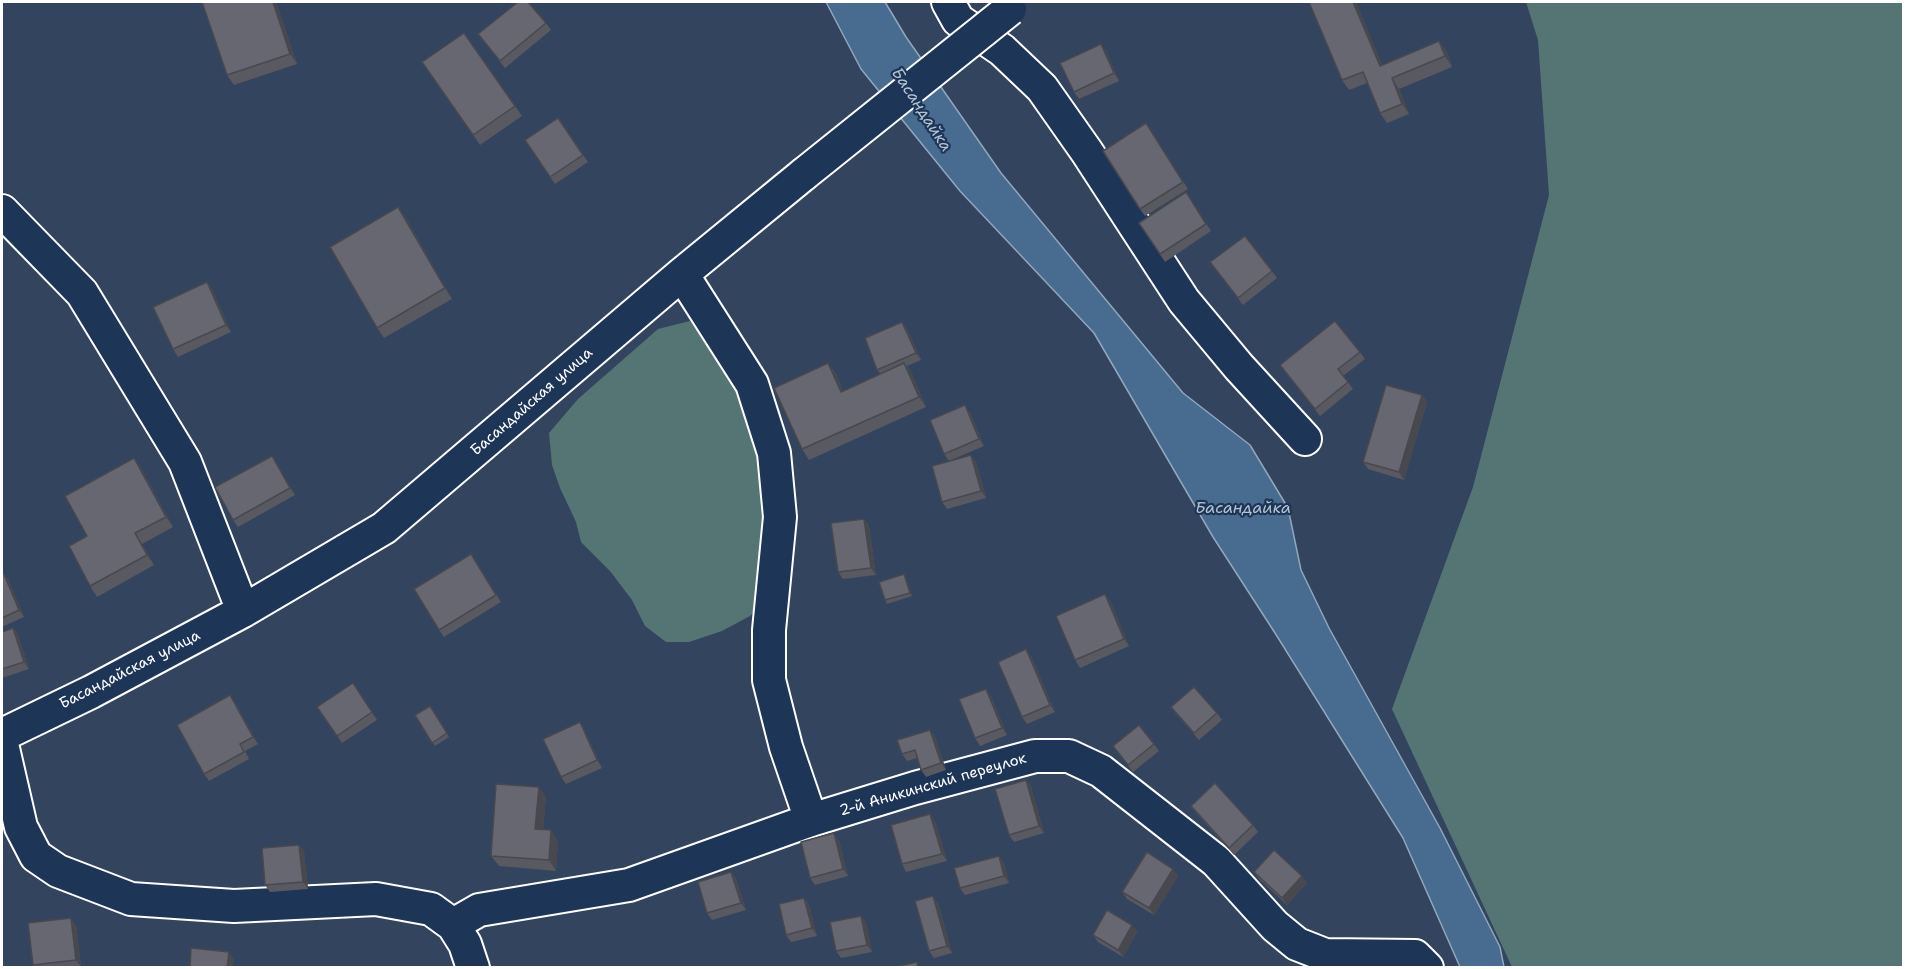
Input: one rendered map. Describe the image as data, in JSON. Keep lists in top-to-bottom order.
{
  "streets": {
    "street": ["Басандайская улица", "2-й Аникинский переулок"]
  },
  "water": ["Басандайка"]
}
